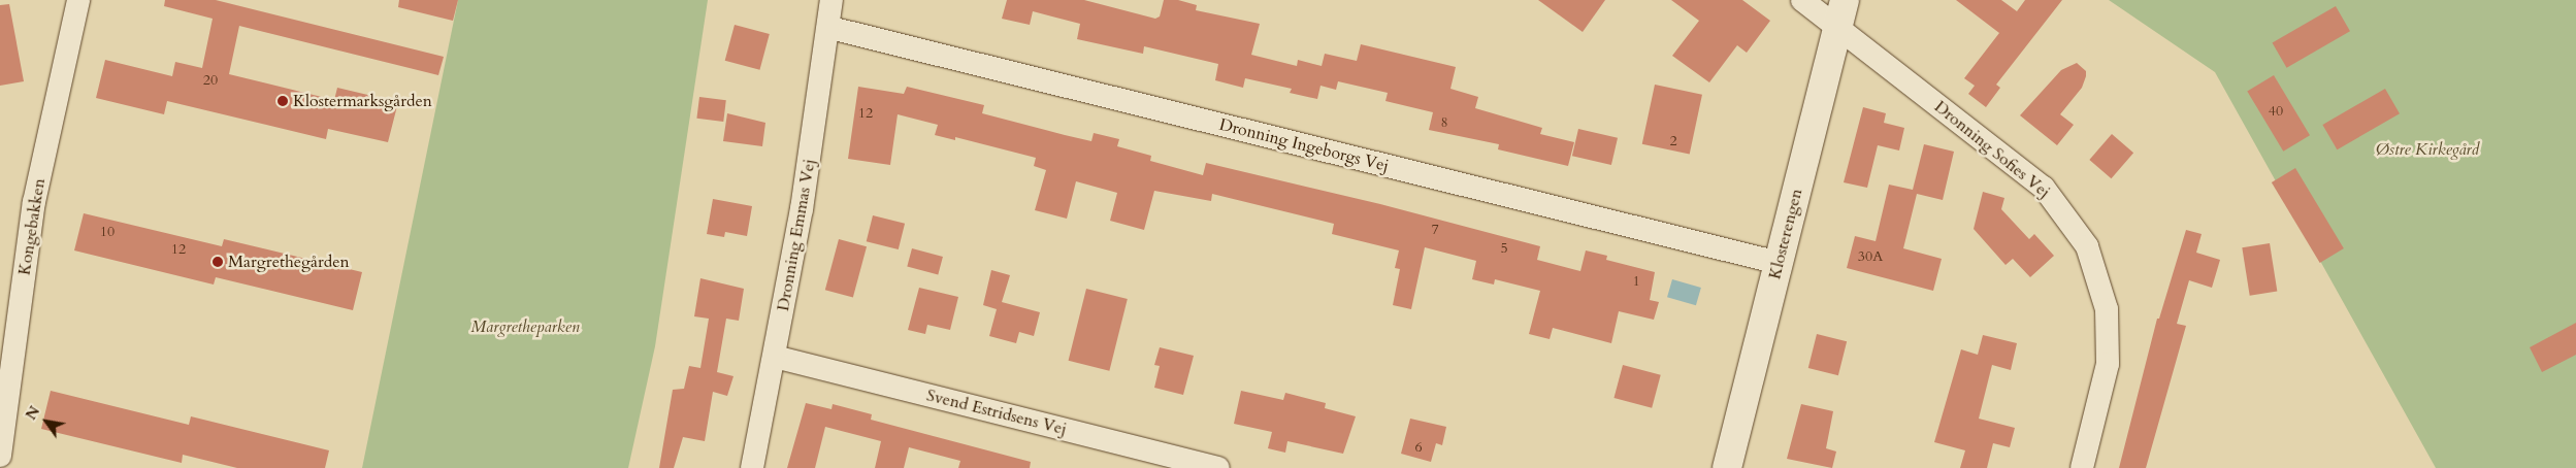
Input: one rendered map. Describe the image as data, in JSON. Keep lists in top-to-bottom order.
{
  "streets": {
    "street": [
      "Dronning Ingeborgs Vej",
      "Dronning Sofies Vej",
      "Kongebakken",
      "Klosterengen",
      "Dronning Emmas Vej",
      "Svend Estridsens Vej"
    ]
  },
  "crossings": [
    ["Dronning Ingeborgs Vej", "Klosterengen"],
    ["Dronning Ingeborgs Vej", "Dronning Emmas Vej"],
    ["Dronning Sofies Vej", "Klosterengen"],
    ["Dronning Emmas Vej", "Svend Estridsens Vej"]
  ],
  "parks": ["Østre Kirkegård", "Margretheparken"],
  "places": ["Klostermarksgården", "Margrethegården"],
  "house_numbers": [
    "20",
    "40",
    "12",
    "8",
    "2",
    "7",
    "10",
    "5",
    "12",
    "30A",
    "1",
    "6"
  ],
  "north": "top left"
}
